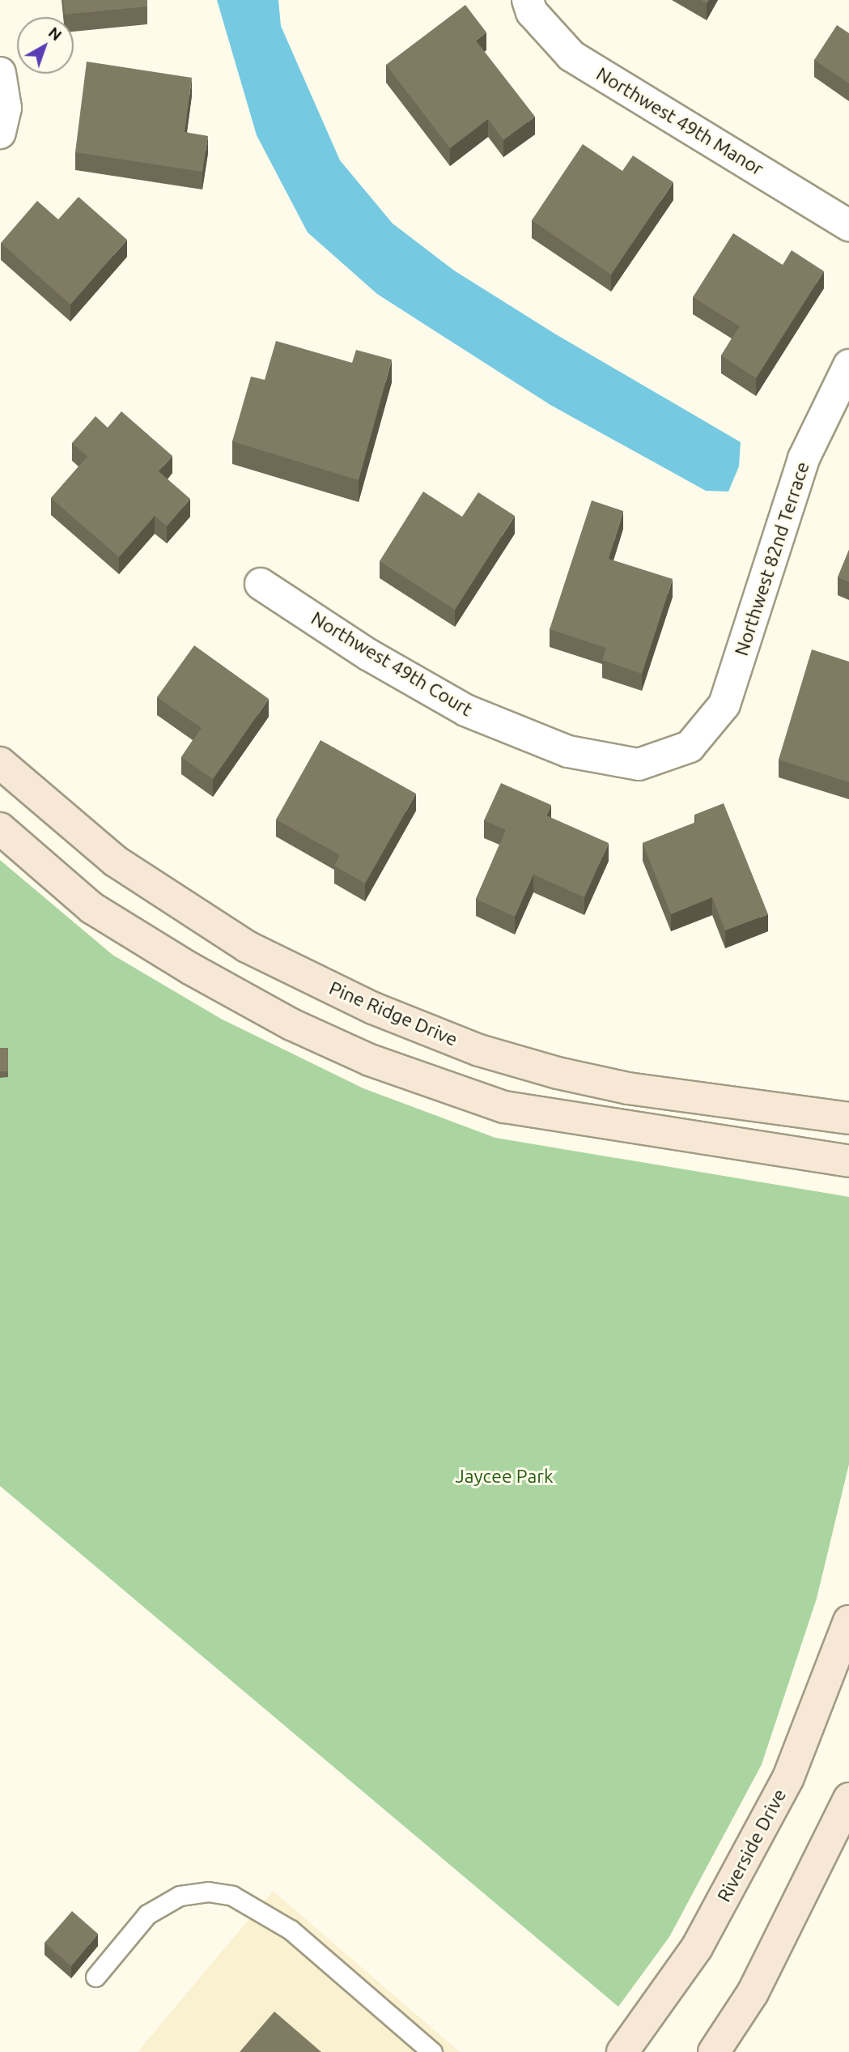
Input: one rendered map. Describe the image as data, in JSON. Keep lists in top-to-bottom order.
{
  "streets": {
    "street": [
      "Northwest 49th Manor",
      "Northwest 82nd Terrace",
      "Northwest 49th Court",
      "Pine Ridge Drive",
      "Riverside Drive"
    ]
  },
  "crossings": [
    ["Northwest 82nd Terrace", "Northwest 49th Court"]
  ],
  "parks": ["Jaycee Park"],
  "north": "top right"
}
